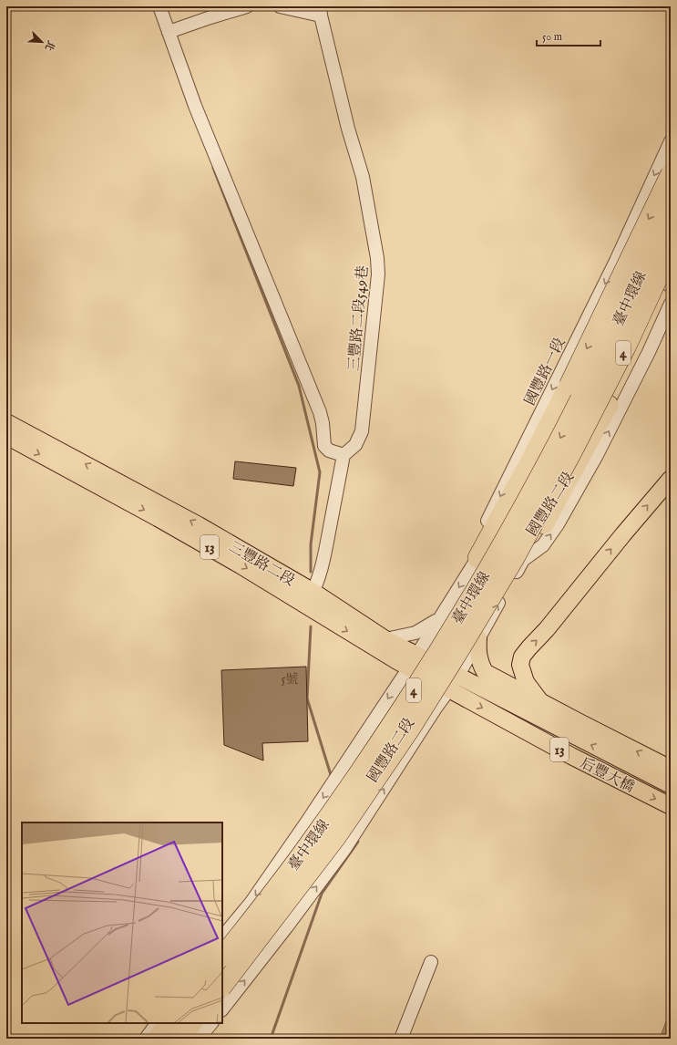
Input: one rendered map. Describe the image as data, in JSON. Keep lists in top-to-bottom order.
{
  "streets": {
    "highway": ["臺中環線", "4"],
    "main road": ["13", "三豐路二段", "后豐大橋"],
    "street": ["三豐路二段549巷", "國豐路一段", "國豐路二段"]
  },
  "crossings": [
    ["國豐路一段", "國豐路二段"],
    ["國豐路二段", "13"],
    ["國豐路二段", "三豐路二段"],
    ["國豐路二段", "后豐大橋"],
    ["三豐路二段", "后豐大橋"]
  ],
  "one_way": ["國豐路一段"],
  "house_numbers": ["5號"],
  "scale_bar": "50 m",
  "north": "bottom right"
}
